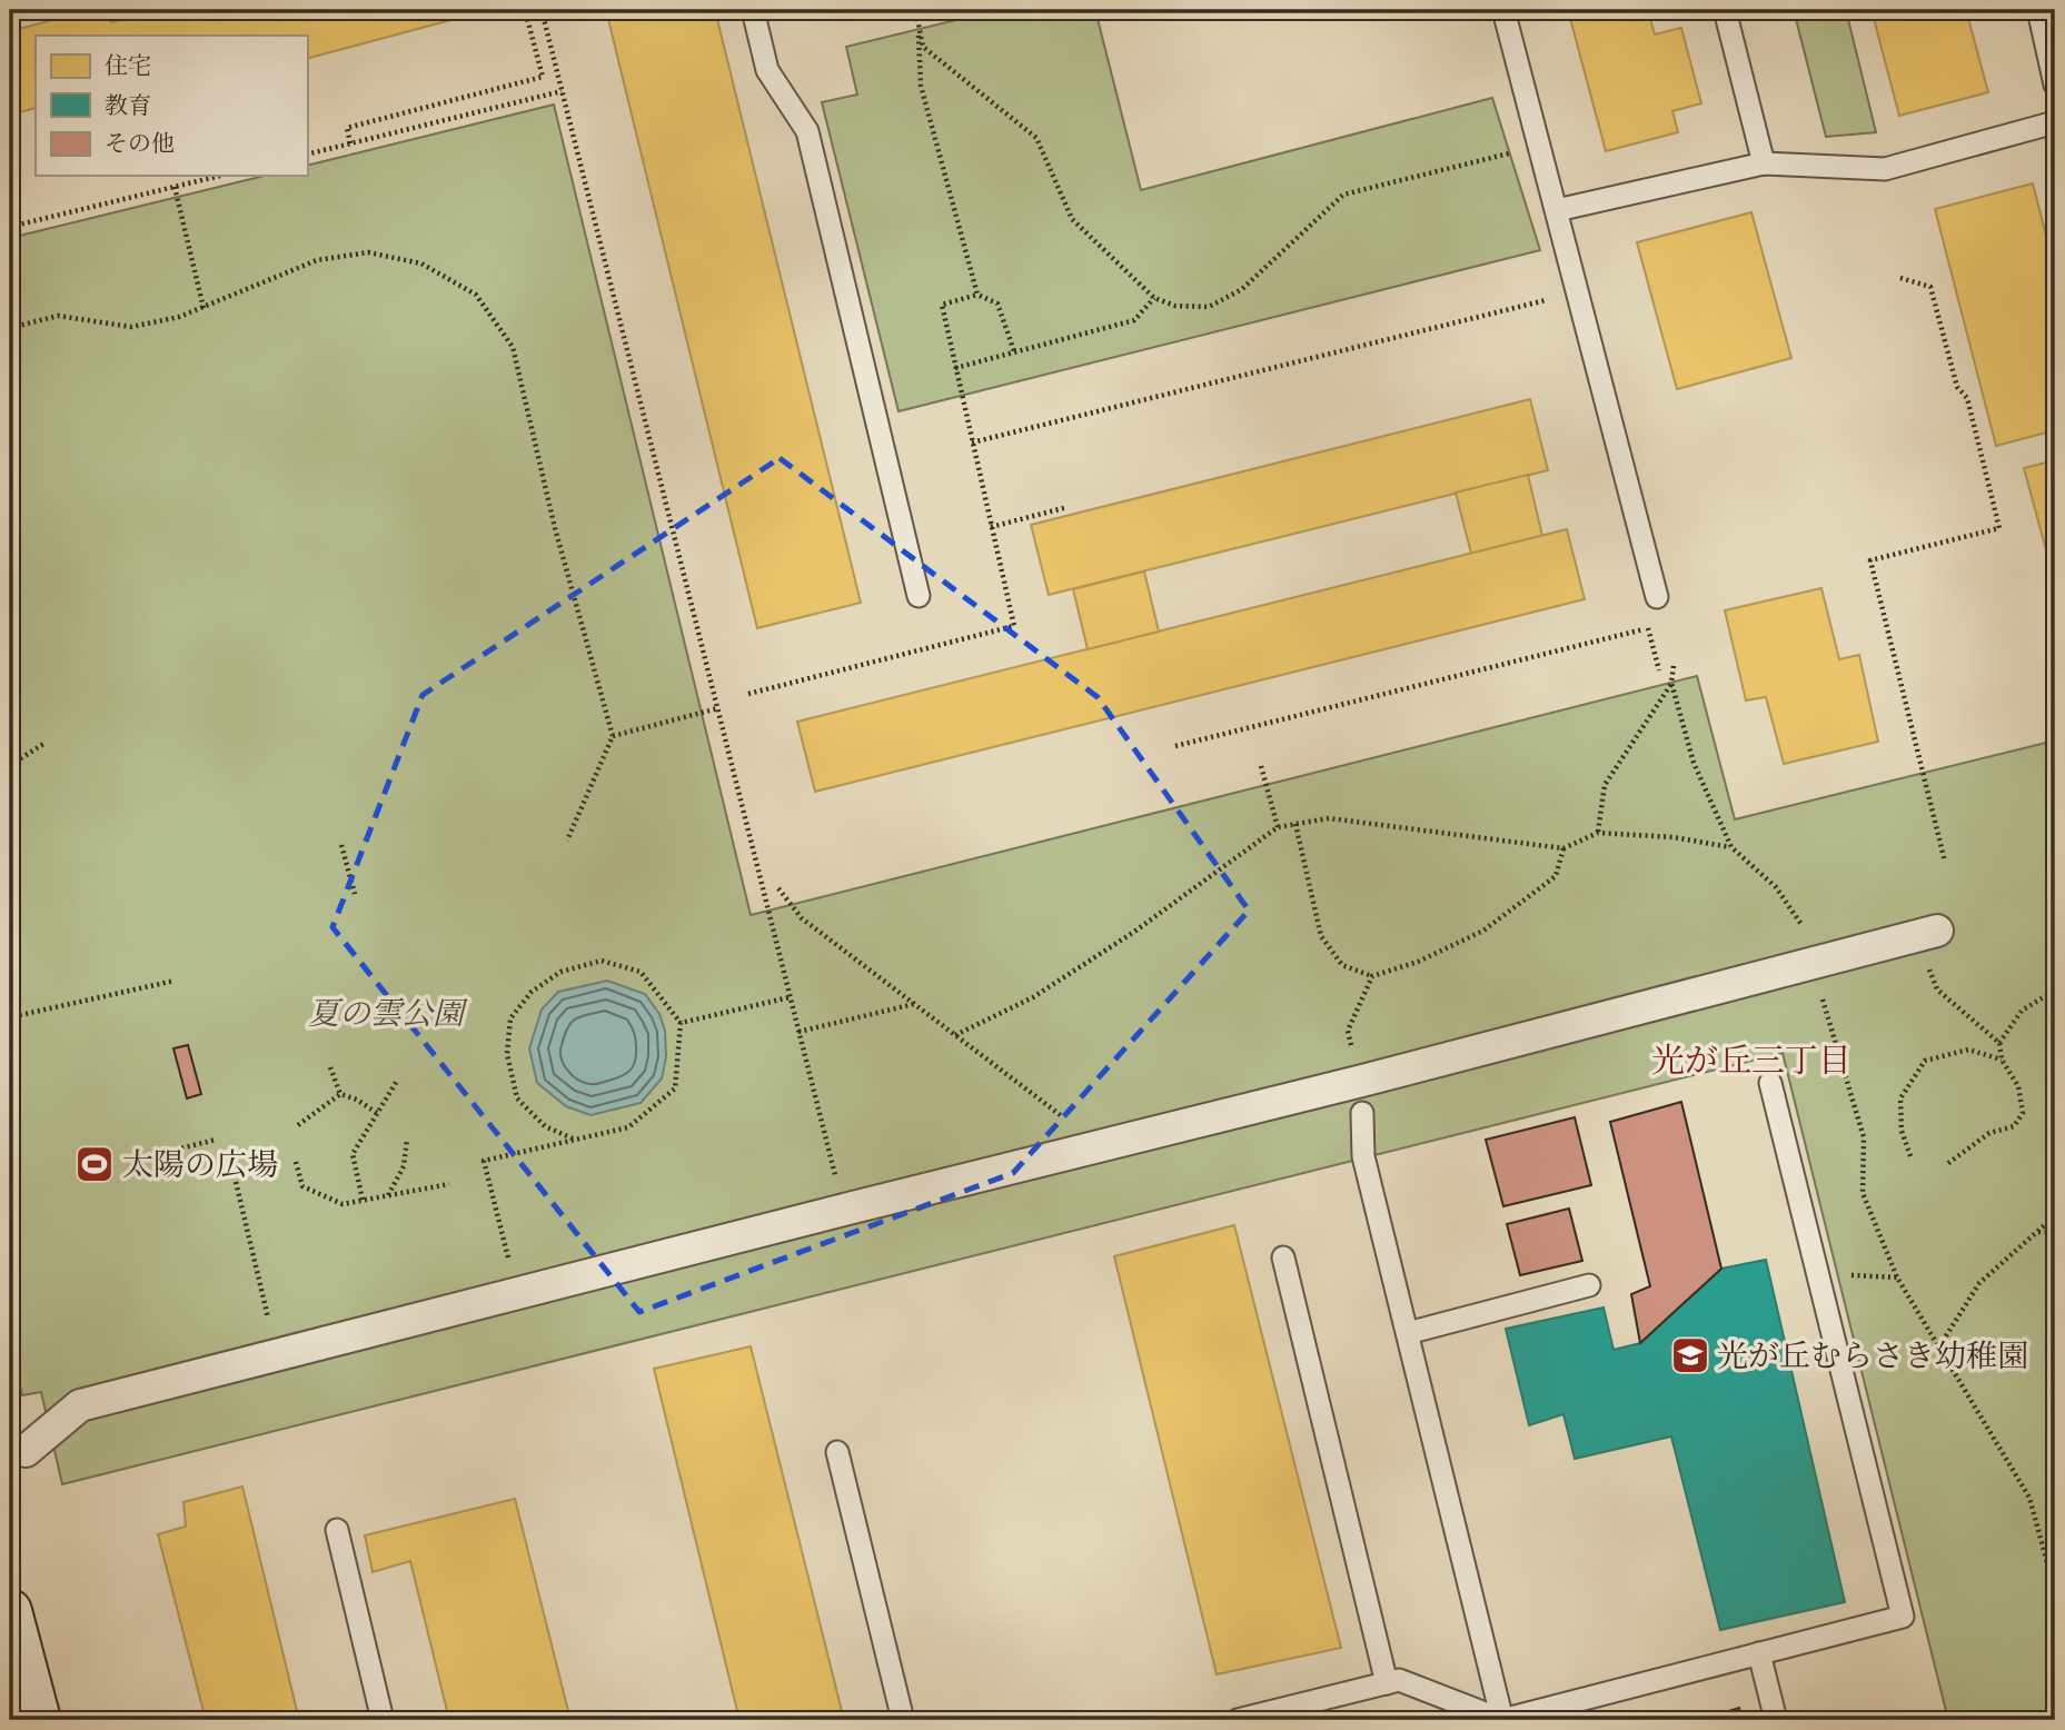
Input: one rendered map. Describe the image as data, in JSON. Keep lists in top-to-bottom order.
{
  "districts": ["光が丘三丁目"],
  "parks": ["夏の雲公園"],
  "places": {
    "sports": ["太陽の広場"],
    "school or university": ["光が丘むらさき幼稚園"]
  },
  "legend": ["住宅", "教育", "その他"]
}
